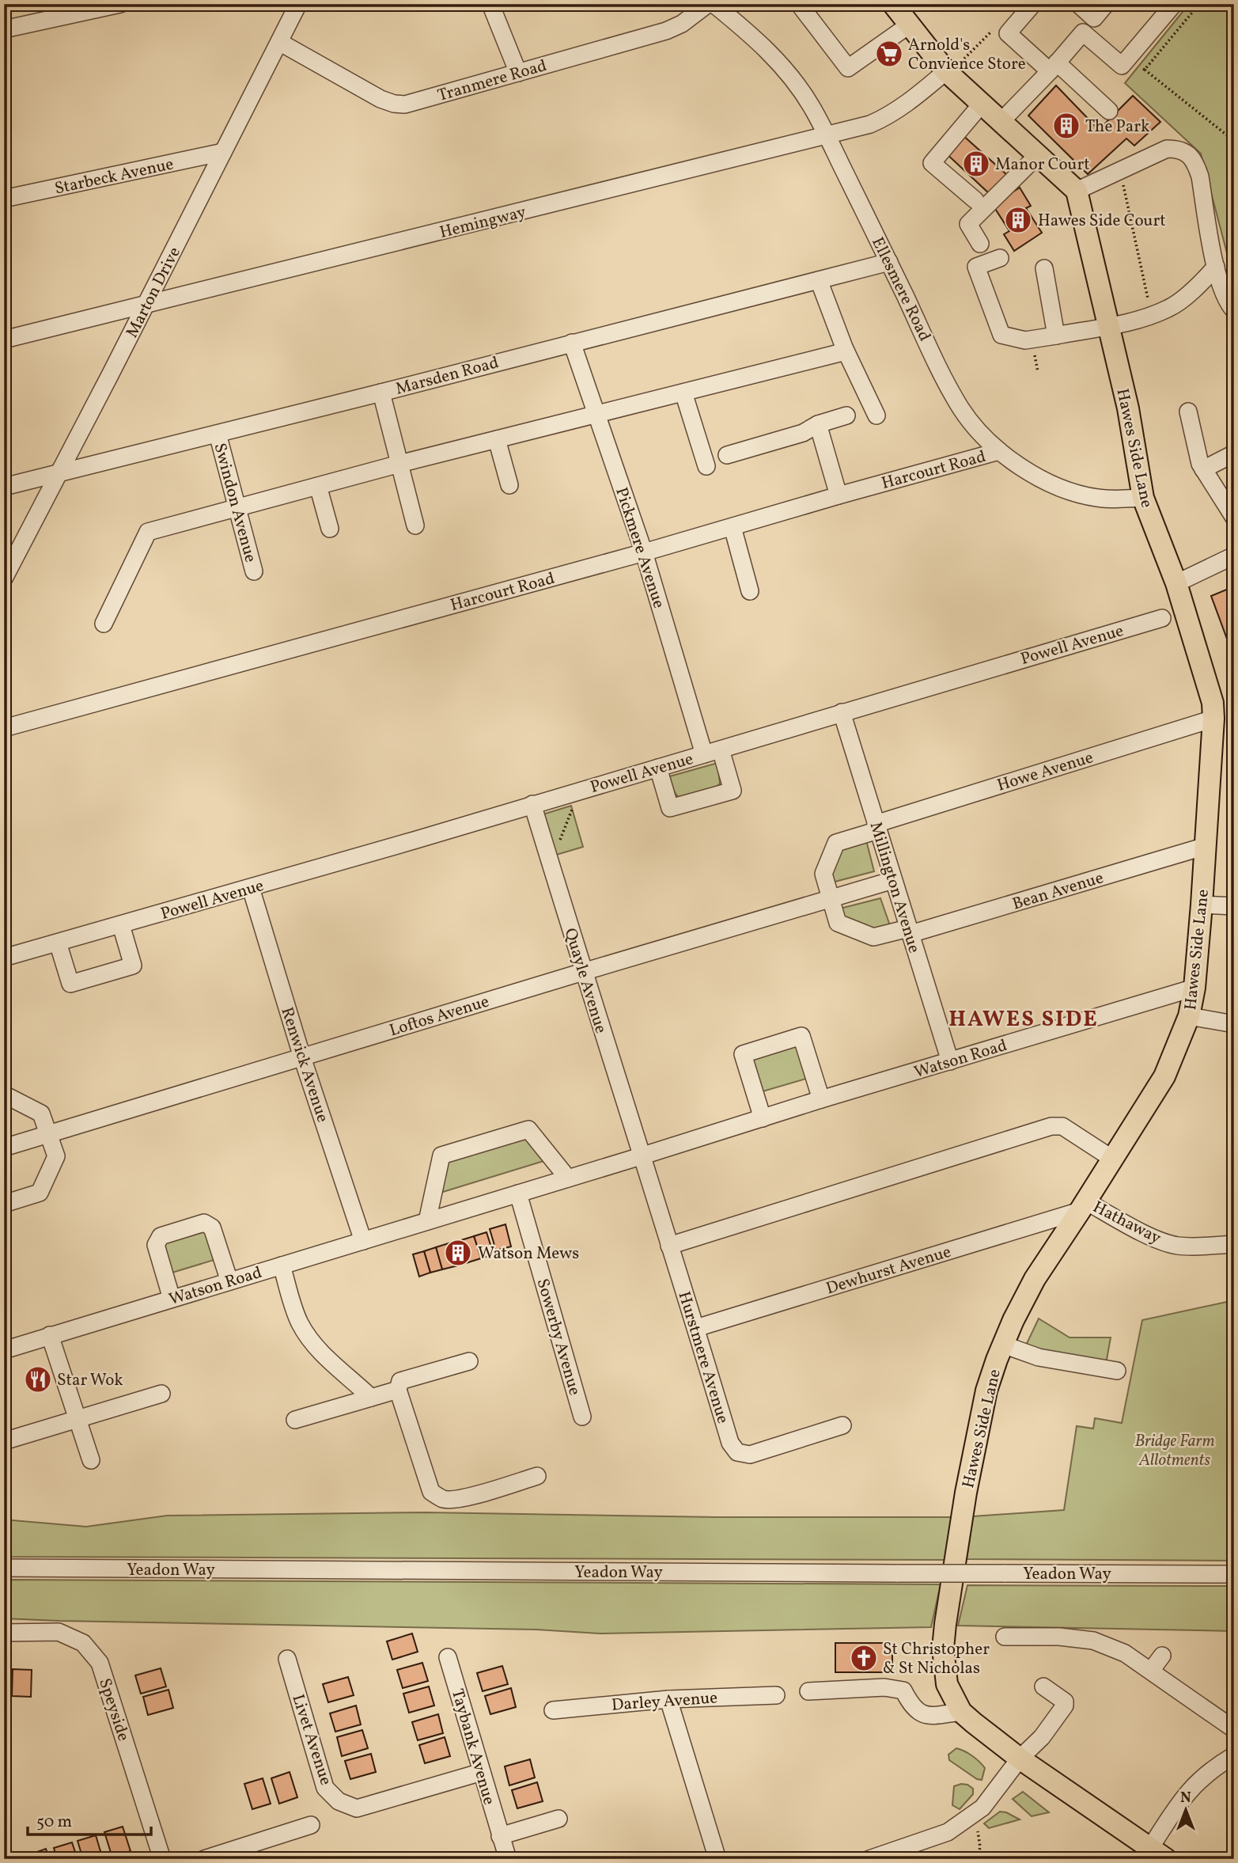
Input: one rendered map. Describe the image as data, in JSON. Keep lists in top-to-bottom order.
{
  "streets": {
    "main road": ["Hawes Side Lane"],
    "street": [
      "Tranmere Road",
      "Starbeck Avenue",
      "Hemingway",
      "Ellesmere Road",
      "Marton Drive",
      "Marsden Road",
      "Harcourt Road",
      "Swindon Avenue",
      "Pickmere Avenue",
      "Powell Avenue",
      "Howe Avenue",
      "Millington Avenue",
      "Bean Avenue",
      "Quayle Avenue",
      "Loftos Avenue",
      "Watson Road",
      "Renwick Avenue",
      "Hathaway",
      "Dewhurst Avenue",
      "Sowerby Avenue",
      "Hurstmere Avenue",
      "Yeadon Way",
      "Darley Avenue",
      "Speyside",
      "Livet Avenue",
      "Taybank Avenue"
    ]
  },
  "crossings": [
    ["Tranmere Road", "Marton Drive"],
    ["Starbeck Avenue", "Marton Drive"],
    ["Hemingway", "Ellesmere Road"],
    ["Hemingway", "Marton Drive"],
    ["Ellesmere Road", "Marsden Road"],
    ["Ellesmere Road", "Hawes Side Lane"],
    ["Ellesmere Road", "Harcourt Road"],
    ["Marton Drive", "Marsden Road"],
    ["Marsden Road", "Swindon Avenue"],
    ["Marsden Road", "Pickmere Avenue"],
    ["Hawes Side Lane", "Howe Avenue"],
    ["Hawes Side Lane", "Bean Avenue"],
    ["Hawes Side Lane", "Watson Road"],
    ["Hawes Side Lane", "Hathaway"],
    ["Hawes Side Lane", "Dewhurst Avenue"],
    ["Harcourt Road", "Pickmere Avenue"],
    ["Pickmere Avenue", "Powell Avenue"],
    ["Powell Avenue", "Millington Avenue"],
    ["Powell Avenue", "Quayle Avenue"],
    ["Powell Avenue", "Renwick Avenue"],
    ["Howe Avenue", "Millington Avenue"],
    ["Millington Avenue", "Bean Avenue"],
    ["Millington Avenue", "Loftos Avenue"],
    ["Millington Avenue", "Watson Road"],
    ["Quayle Avenue", "Loftos Avenue"],
    ["Quayle Avenue", "Watson Road"],
    ["Quayle Avenue", "Hurstmere Avenue"],
    ["Loftos Avenue", "Renwick Avenue"],
    ["Watson Road", "Renwick Avenue"],
    ["Watson Road", "Sowerby Avenue"],
    ["Watson Road", "Hurstmere Avenue"],
    ["Hathaway", "Dewhurst Avenue"],
    ["Dewhurst Avenue", "Hurstmere Avenue"],
    ["Livet Avenue", "Taybank Avenue"]
  ],
  "districts": ["HAWES SIDE"],
  "parks": ["Bridge Farm Allotments"],
  "places": {
    "supermarket": ["Arnold's Convience Store"],
    "building": [
      "The Park",
      "Manor Court",
      "Hawes Side Court",
      "Watson Mews"
    ],
    "restaurant": ["Star Wok"],
    "church": ["St Christopher & St Nicholas"]
  },
  "scale_bar": "50 m",
  "north": "top"
}
